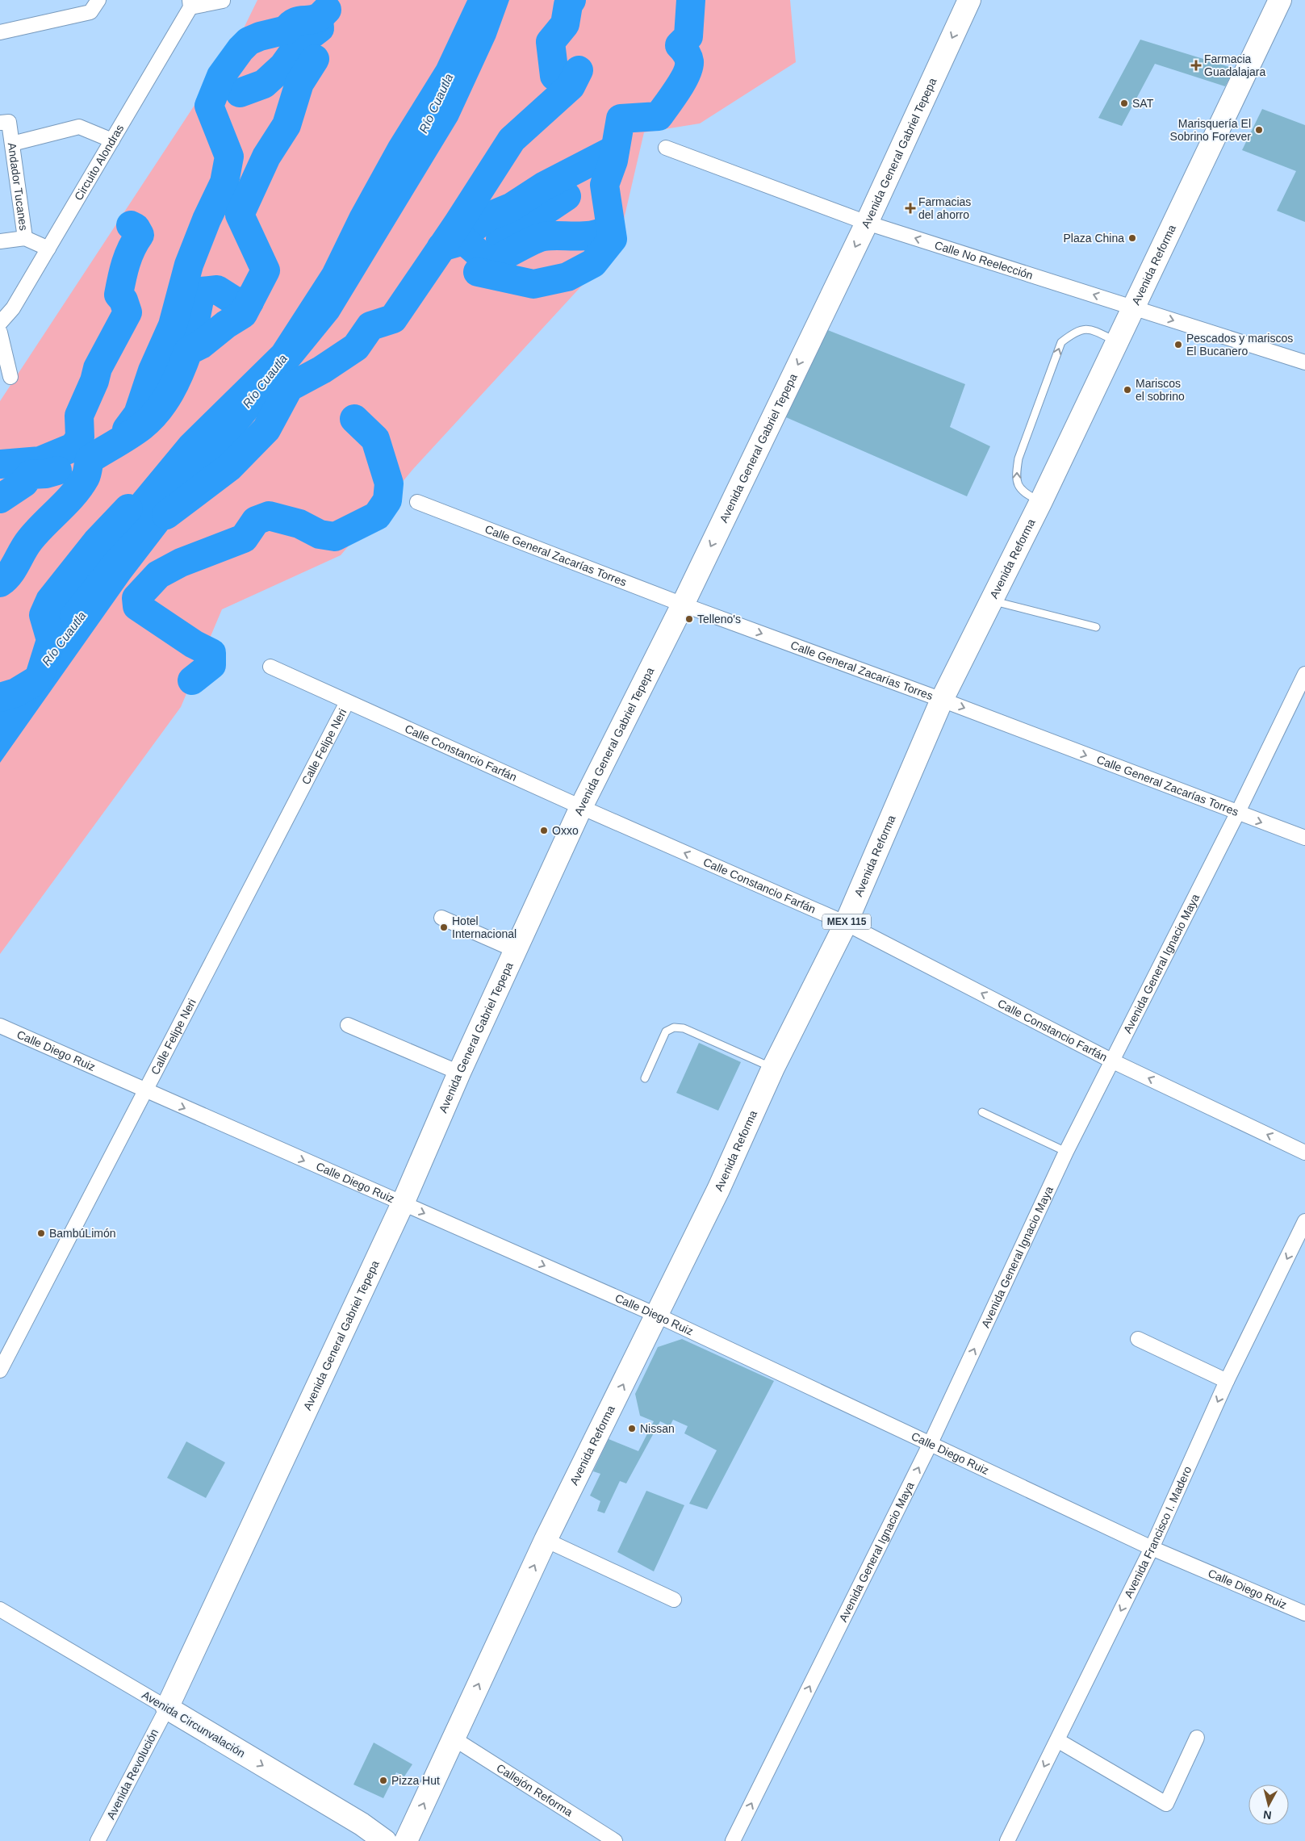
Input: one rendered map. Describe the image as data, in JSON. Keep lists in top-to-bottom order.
{
  "streets": {
    "main road": [
      "Avenida General Gabriel Tepepa",
      "Avenida Reforma",
      "MEX 115",
      "Avenida Circunvalación"
    ],
    "street": [
      "Circuito Alondras",
      "Andador Tucanes",
      "Calle No Reelección",
      "Calle General Zacarías Torres",
      "Calle Felipe Neri",
      "Calle Constancio Farfán",
      "Avenida General Ignacio Maya",
      "Calle Diego Ruiz",
      "Avenida Francisco I. Madero",
      "Avenida Revolución",
      "Callejón Reforma"
    ]
  },
  "crossings": [
    ["Avenida General Gabriel Tepepa", "Calle No Reelección"],
    ["Avenida General Gabriel Tepepa", "Calle General Zacarías Torres"],
    ["Avenida General Gabriel Tepepa", "Calle Constancio Farfán"],
    ["Avenida General Gabriel Tepepa", "Calle Diego Ruiz"],
    ["Avenida General Gabriel Tepepa", "Avenida Circunvalación"],
    ["Avenida General Gabriel Tepepa", "Avenida Revolución"],
    ["Circuito Alondras", "Andador Tucanes"],
    ["Calle No Reelección", "Avenida Reforma"],
    ["Avenida Reforma", "Calle General Zacarías Torres"],
    ["Avenida Reforma", "Calle Constancio Farfán"],
    ["Avenida Reforma", "Calle Diego Ruiz"],
    ["Avenida Reforma", "Callejón Reforma"],
    ["Calle General Zacarías Torres", "Avenida General Ignacio Maya"],
    ["Calle Felipe Neri", "Calle Constancio Farfán"],
    ["Calle Felipe Neri", "Calle Diego Ruiz"],
    ["Calle Constancio Farfán", "Avenida General Ignacio Maya"],
    ["Avenida General Ignacio Maya", "Calle Diego Ruiz"],
    ["Calle Diego Ruiz", "Avenida Francisco I. Madero"],
    ["Avenida Circunvalación", "Avenida Revolución"]
  ],
  "one_way": [
    "Avenida General Gabriel Tepepa",
    "Calle General Zacarías Torres",
    "Calle Constancio Farfán",
    "Avenida General Ignacio Maya",
    "Calle Diego Ruiz",
    "Avenida Francisco I. Madero",
    "Avenida Circunvalación"
  ],
  "water": ["Río Cuautla"],
  "places": {
    "health": ["Farmacia Guadalajara", "Farmacias del ahorro"],
    "other": [
      "SAT",
      "Marisquería El Sobrino Forever",
      "Plaza China",
      "Pescados y mariscos El Bucanero",
      "Mariscos el sobrino",
      "Telleno's",
      "Oxxo",
      "Hotel Internacional",
      "BambúLimón",
      "Nissan",
      "Pizza Hut"
    ]
  },
  "north": "bottom"
}
